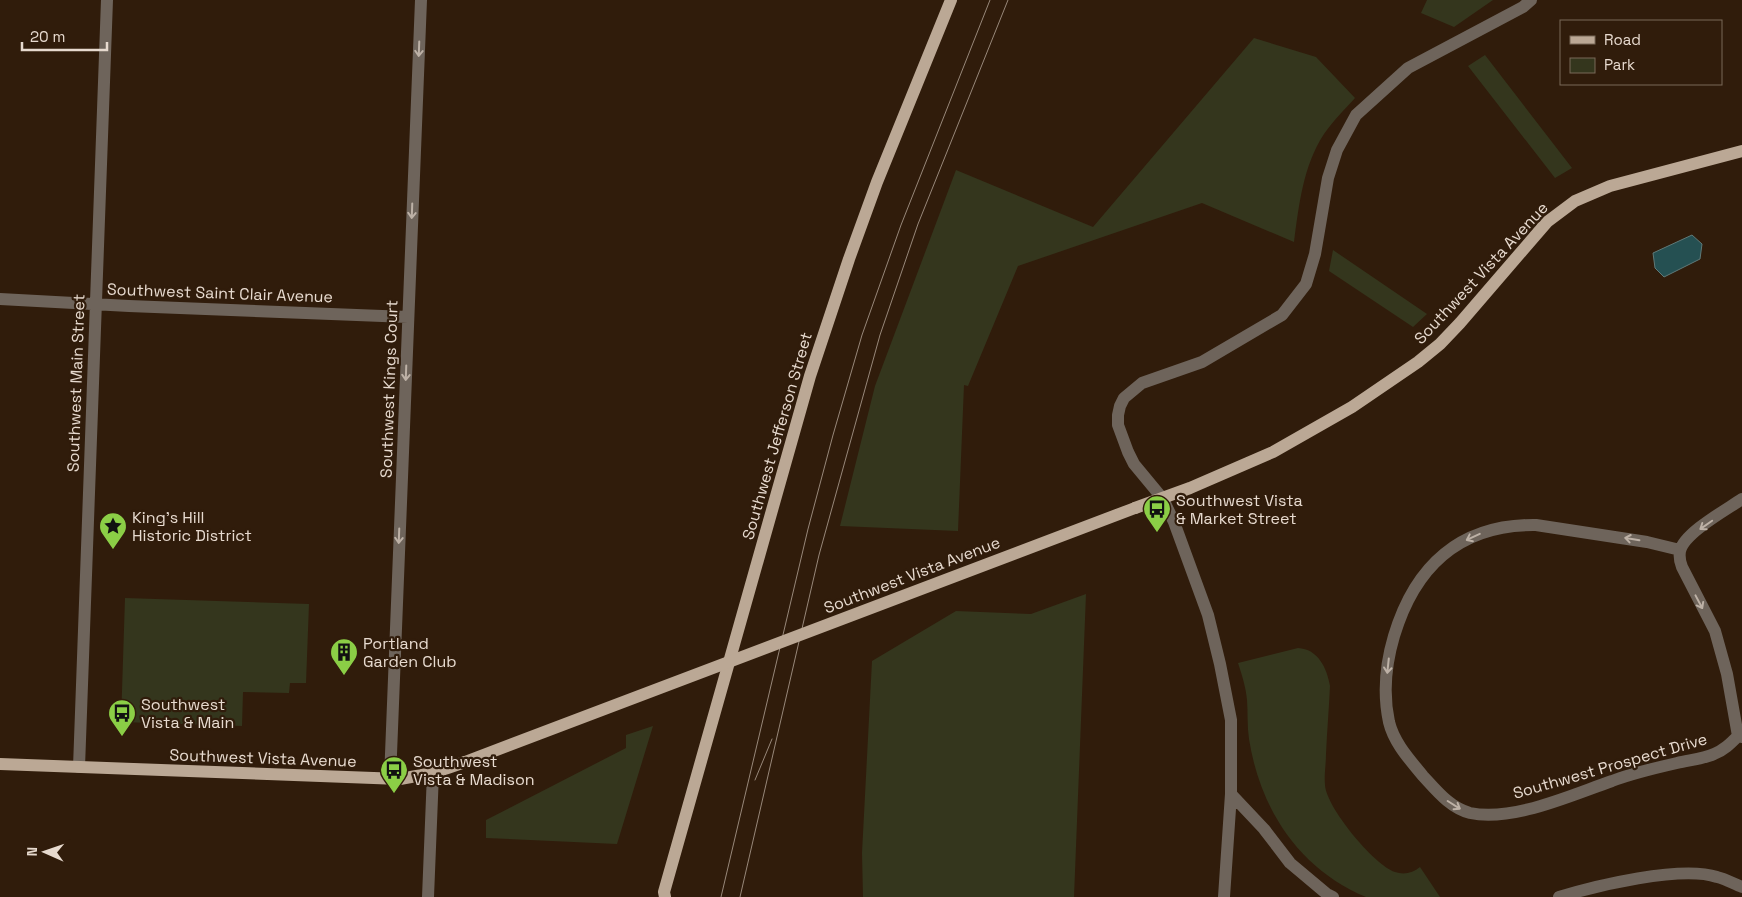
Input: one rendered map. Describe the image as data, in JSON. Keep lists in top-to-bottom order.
{
  "streets": {
    "main road": ["Southwest Vista Avenue", "Southwest Jefferson Street"],
    "street": [
      "Southwest Saint Clair Avenue",
      "Southwest Main Street",
      "Southwest Kings Court",
      "Southwest Prospect Drive"
    ]
  },
  "crossings": [
    ["Southwest Vista Avenue", "Southwest Main Street"],
    ["Southwest Vista Avenue", "Southwest Kings Court"],
    ["Southwest Saint Clair Avenue", "Southwest Main Street"],
    ["Southwest Saint Clair Avenue", "Southwest Kings Court"]
  ],
  "one_way": ["Southwest Kings Court"],
  "places": {
    "bus stop": ["Southwest Vista & Market Street", "Southwest Vista & Main", "Southwest Vista & Madison"],
    "place": ["King's Hill Historic District"],
    "building": ["Portland Garden Club"]
  },
  "legend": ["Road", "Park"],
  "scale_bar": "20 m",
  "north": "left"
}
